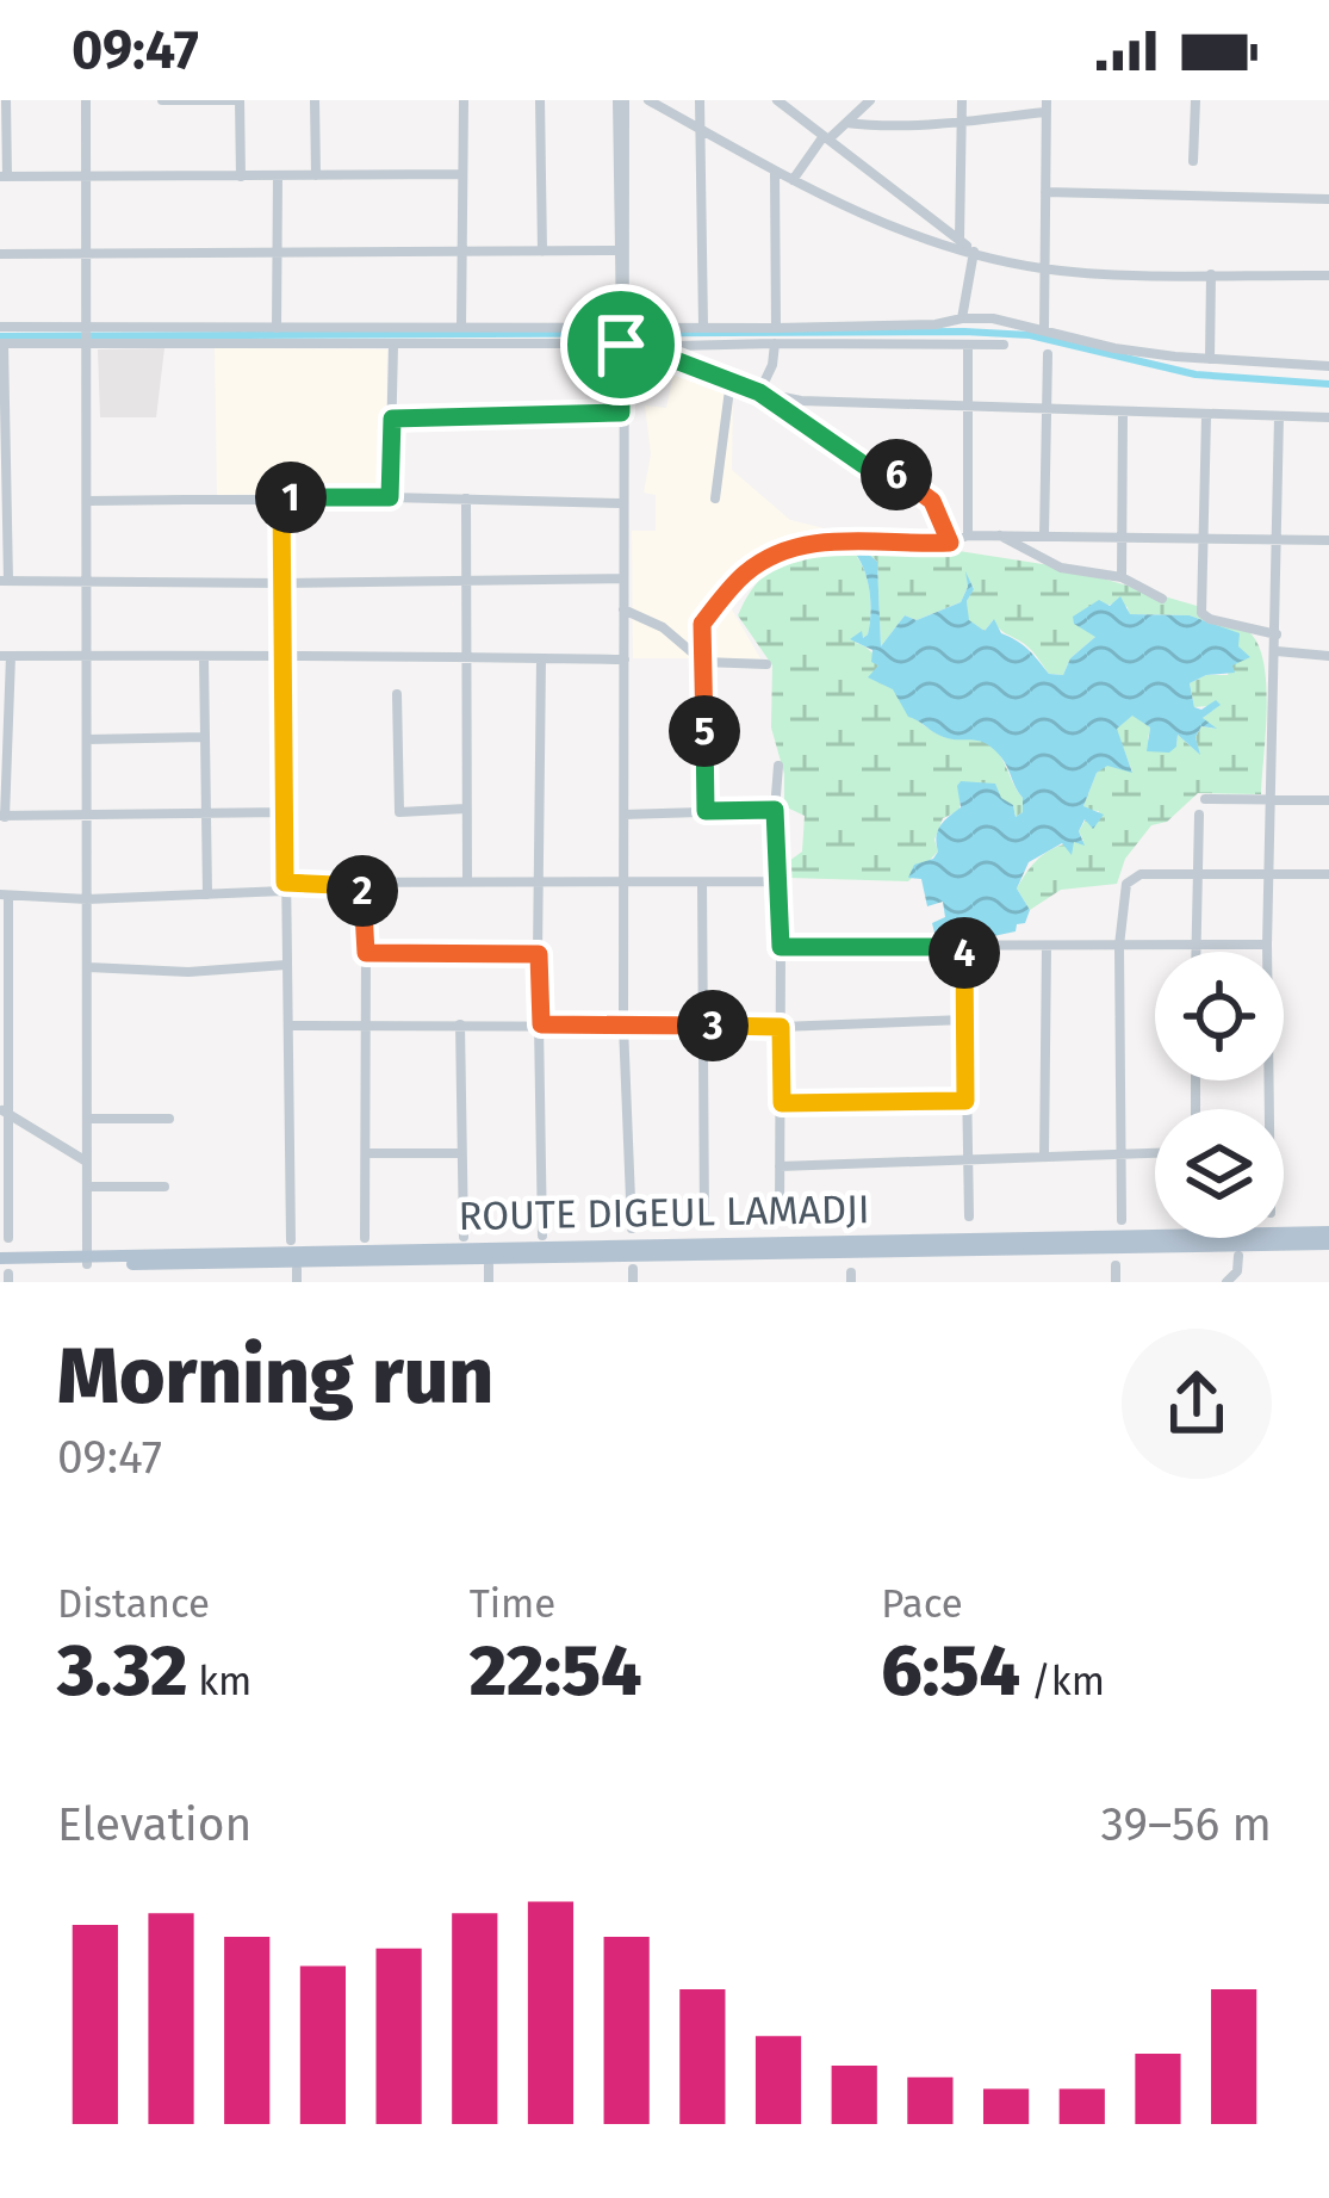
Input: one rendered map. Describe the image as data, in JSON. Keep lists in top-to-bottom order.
{
  "streets": {
    "main road": ["ROUTE DIGEUL LAMADJI"]
  },
  "page": {
    "status": "09:47",
    "pins": [
      "6",
      "1",
      "5",
      "2",
      "4",
      "3"
    ],
    "heading": ["Morning run", "09:47"],
    "stats": [
      ["Distance", "3.32 km"],
      ["Time", "22:54"],
      ["Pace", "6:54 /km"]
    ],
    "chart": ["Elevation", "39–56 m"]
  }
}
